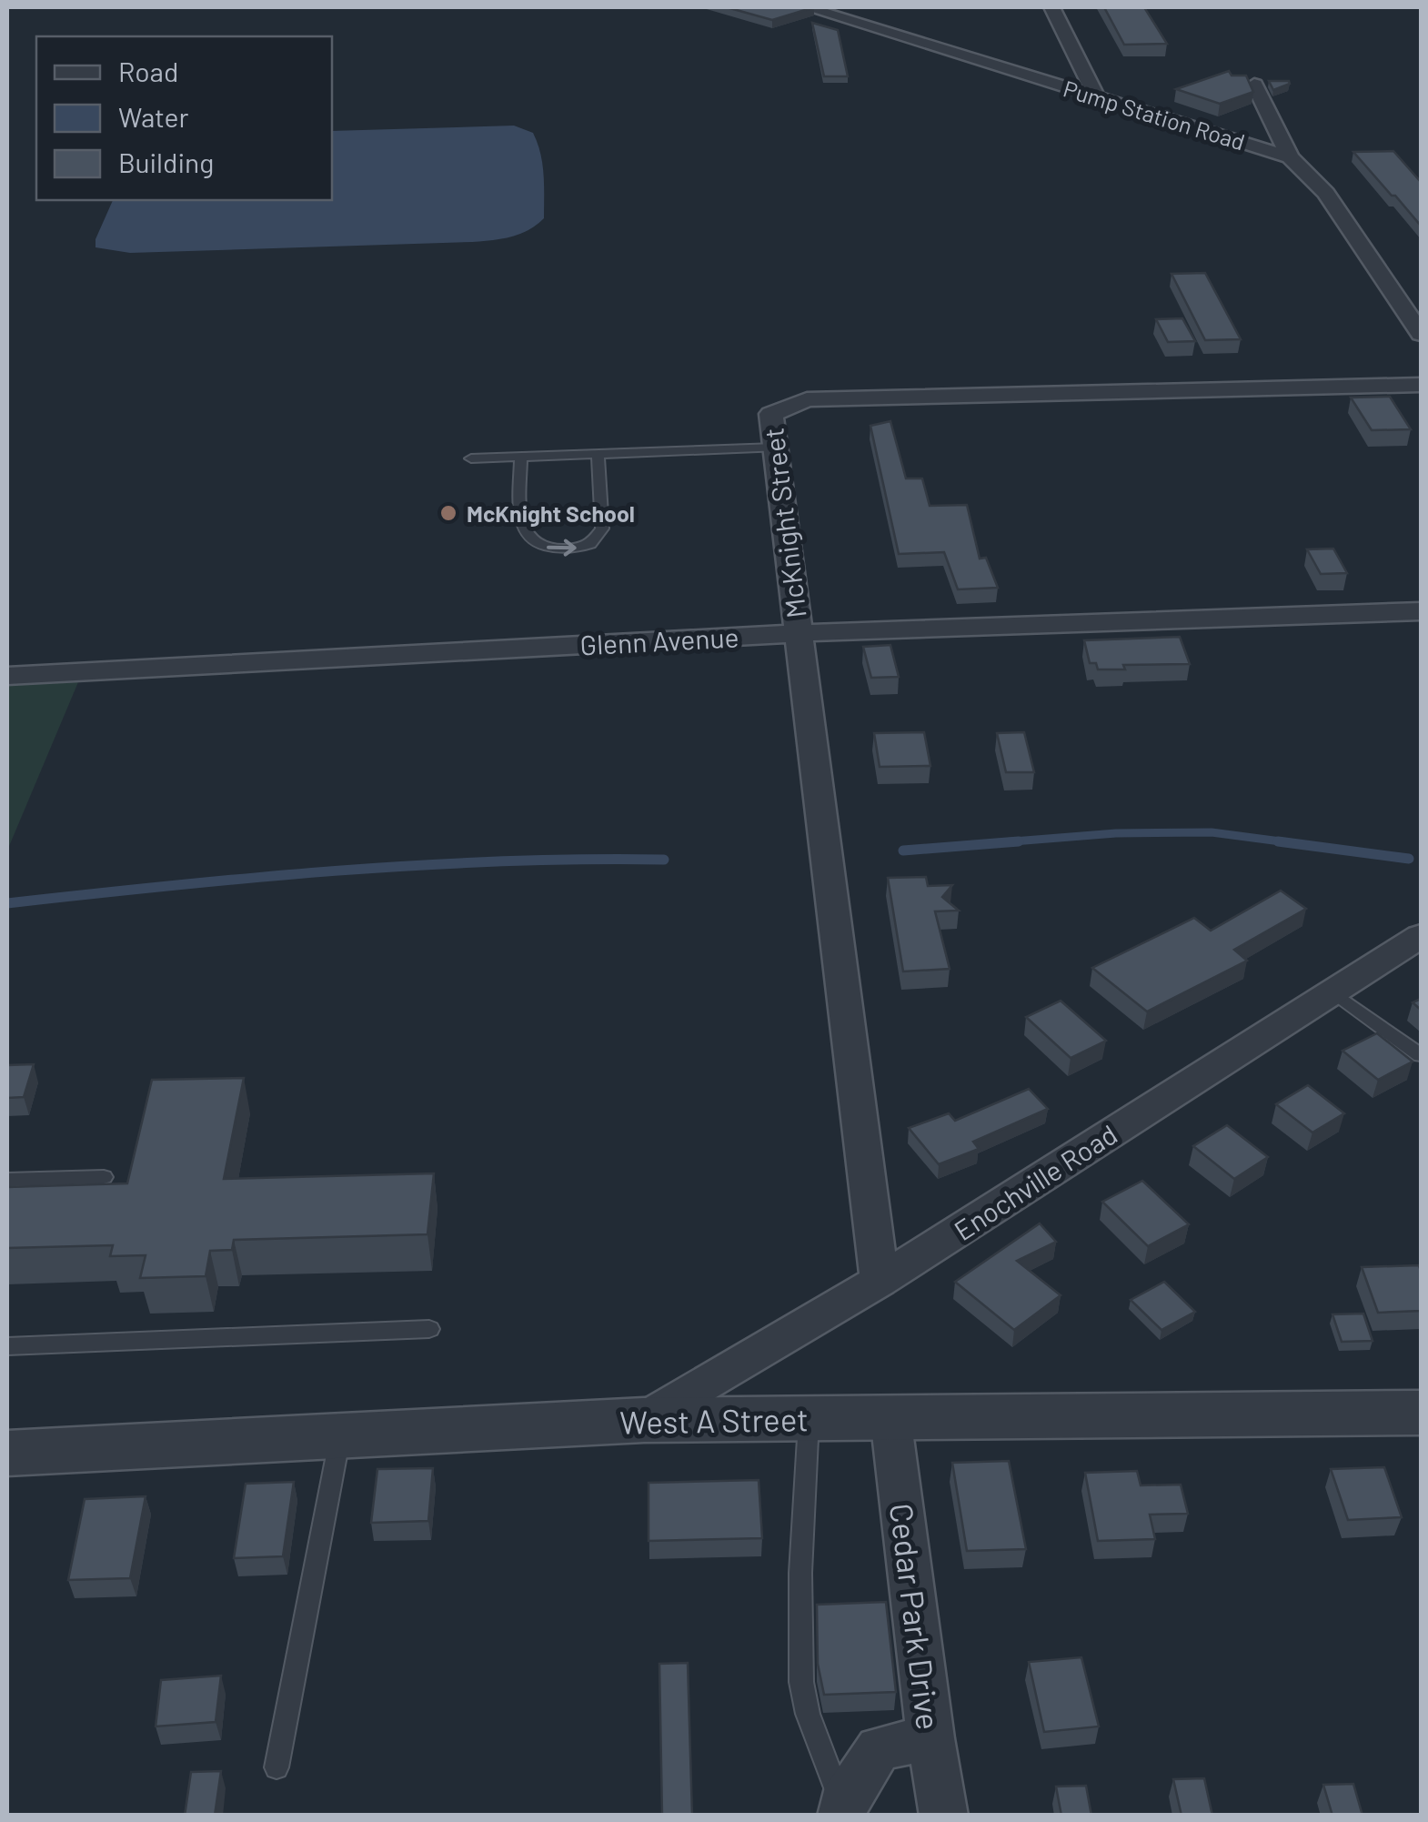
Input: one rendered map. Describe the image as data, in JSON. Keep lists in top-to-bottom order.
{
  "streets": {
    "street": [
      "Pump Station Road",
      "McKnight Street",
      "Glenn Avenue",
      "Enochville Road",
      "West A Street",
      "Cedar Park Drive"
    ]
  },
  "crossings": [
    ["McKnight Street", "Glenn Avenue"],
    ["McKnight Street", "Enochville Road"],
    ["Enochville Road", "West A Street"],
    ["West A Street", "Cedar Park Drive"]
  ],
  "places": ["McKnight School"],
  "legend": ["Road", "Water", "Building"]
}
